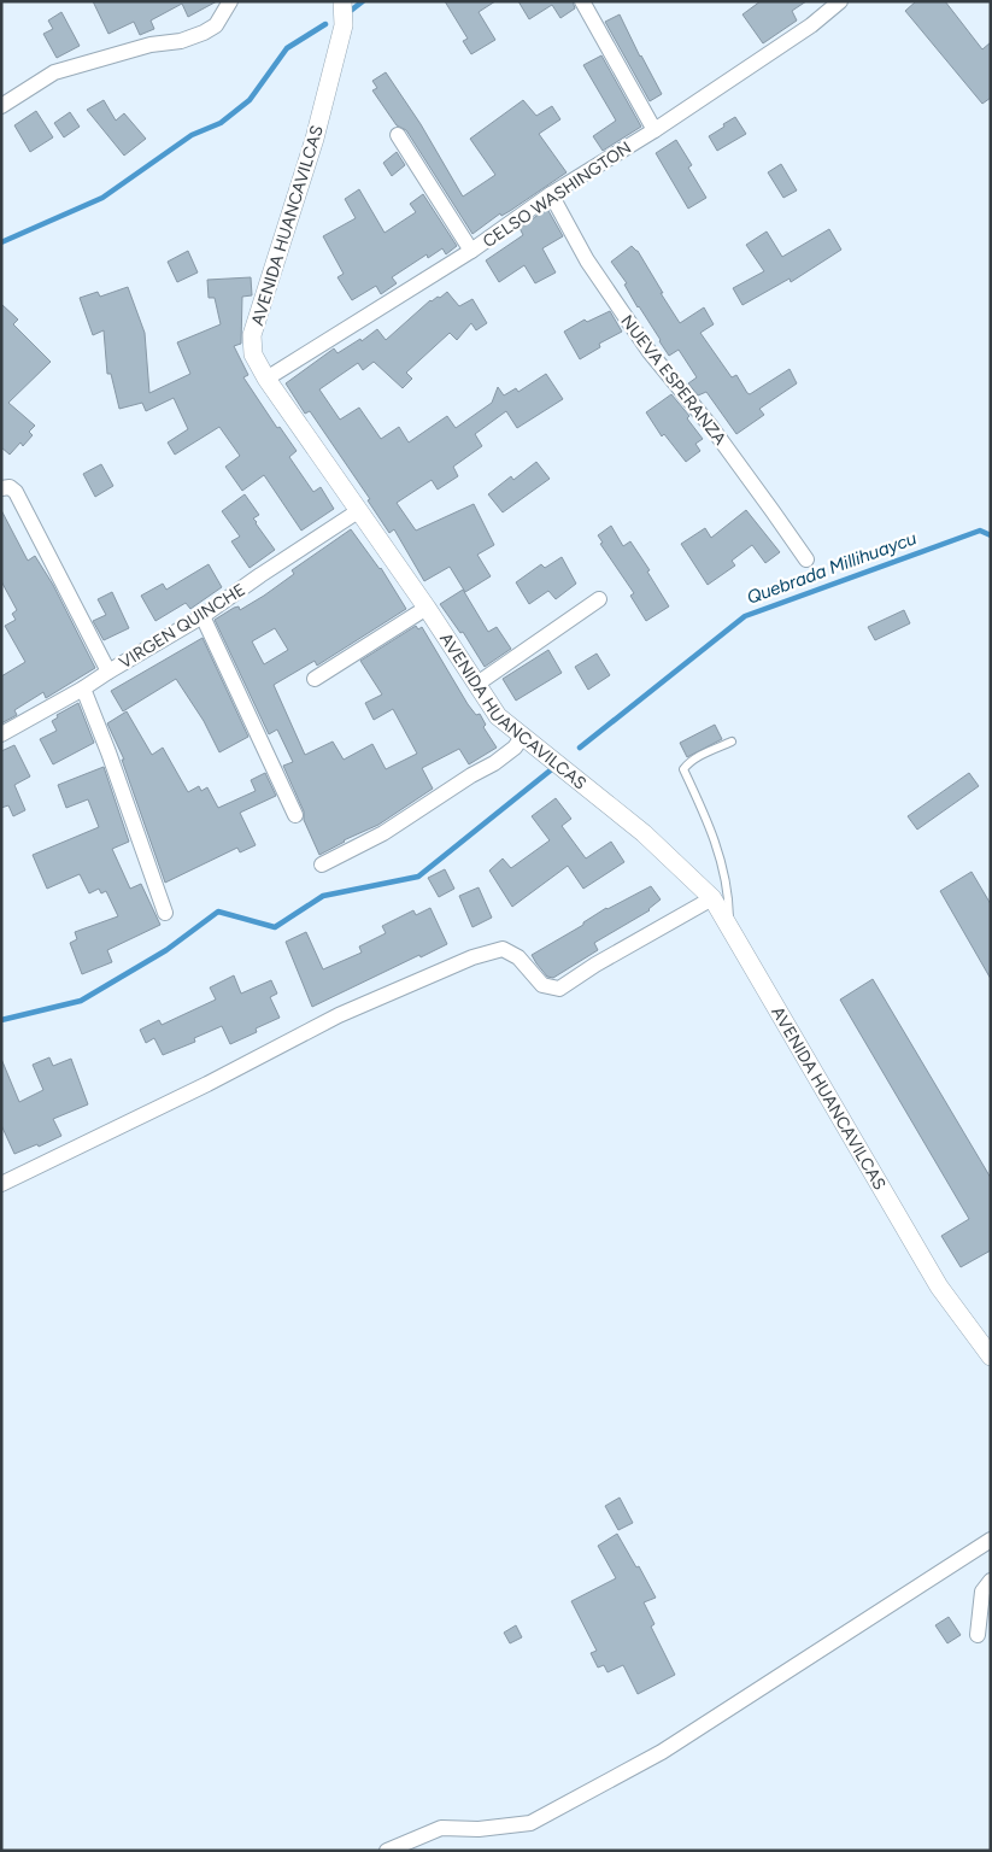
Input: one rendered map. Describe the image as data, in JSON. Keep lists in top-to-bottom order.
{
  "streets": {
    "street": [
      "CELSO WASHINGTON",
      "AVENIDA HUANCAVILCAS",
      "NUEVA ESPERANZA",
      "VIRGEN QUINCHE"
    ]
  },
  "crossings": [
    ["CELSO WASHINGTON", "AVENIDA HUANCAVILCAS"],
    ["CELSO WASHINGTON", "NUEVA ESPERANZA"],
    ["AVENIDA HUANCAVILCAS", "VIRGEN QUINCHE"]
  ],
  "water": ["Quebrada Millihuaycu"]
}
